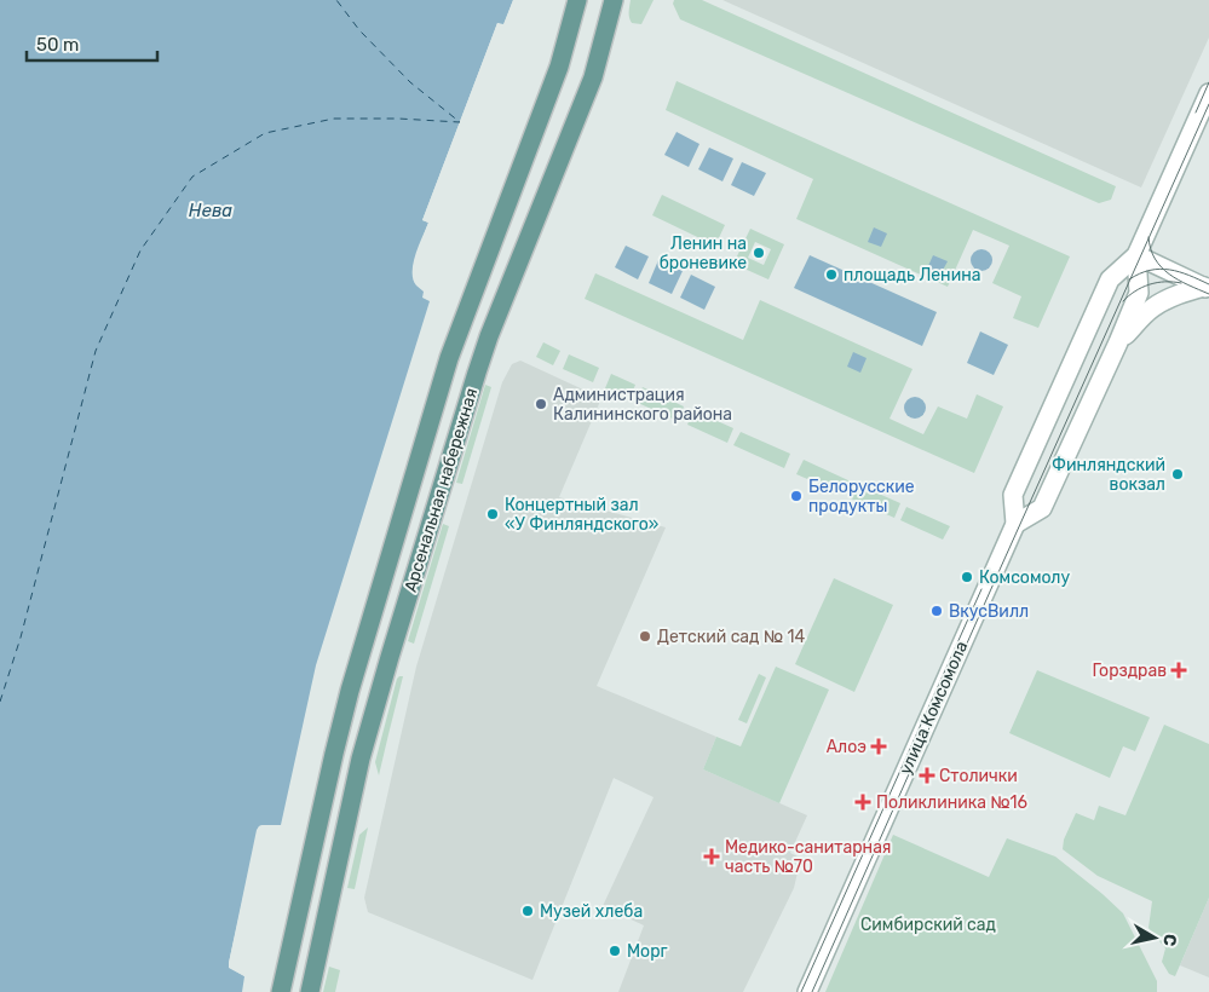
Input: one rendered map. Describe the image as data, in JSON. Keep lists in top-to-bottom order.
{
  "streets": {
    "main road": ["Арсенальная набережная", "улица Комсомола"]
  },
  "water": ["Нева"],
  "parks": ["Симбирский сад"],
  "places": {
    "other": [
      "Ленин на броневике",
      "площадь Ленина",
      "Администрация Калининского района",
      "Финляндский вокзал",
      "Белорусские продукты",
      "Концертный зал «У Финляндского»",
      "Комсомолу",
      "ВкусВилл",
      "Детский сад № 14",
      "Музей хлеба",
      "Морг"
    ],
    "health": [
      "Горздрав",
      "Алоэ",
      "Столички",
      "Поликлиника №16",
      "Медико-санитарная часть №70"
    ]
  },
  "scale_bar": "50 m",
  "north": "right"
}
